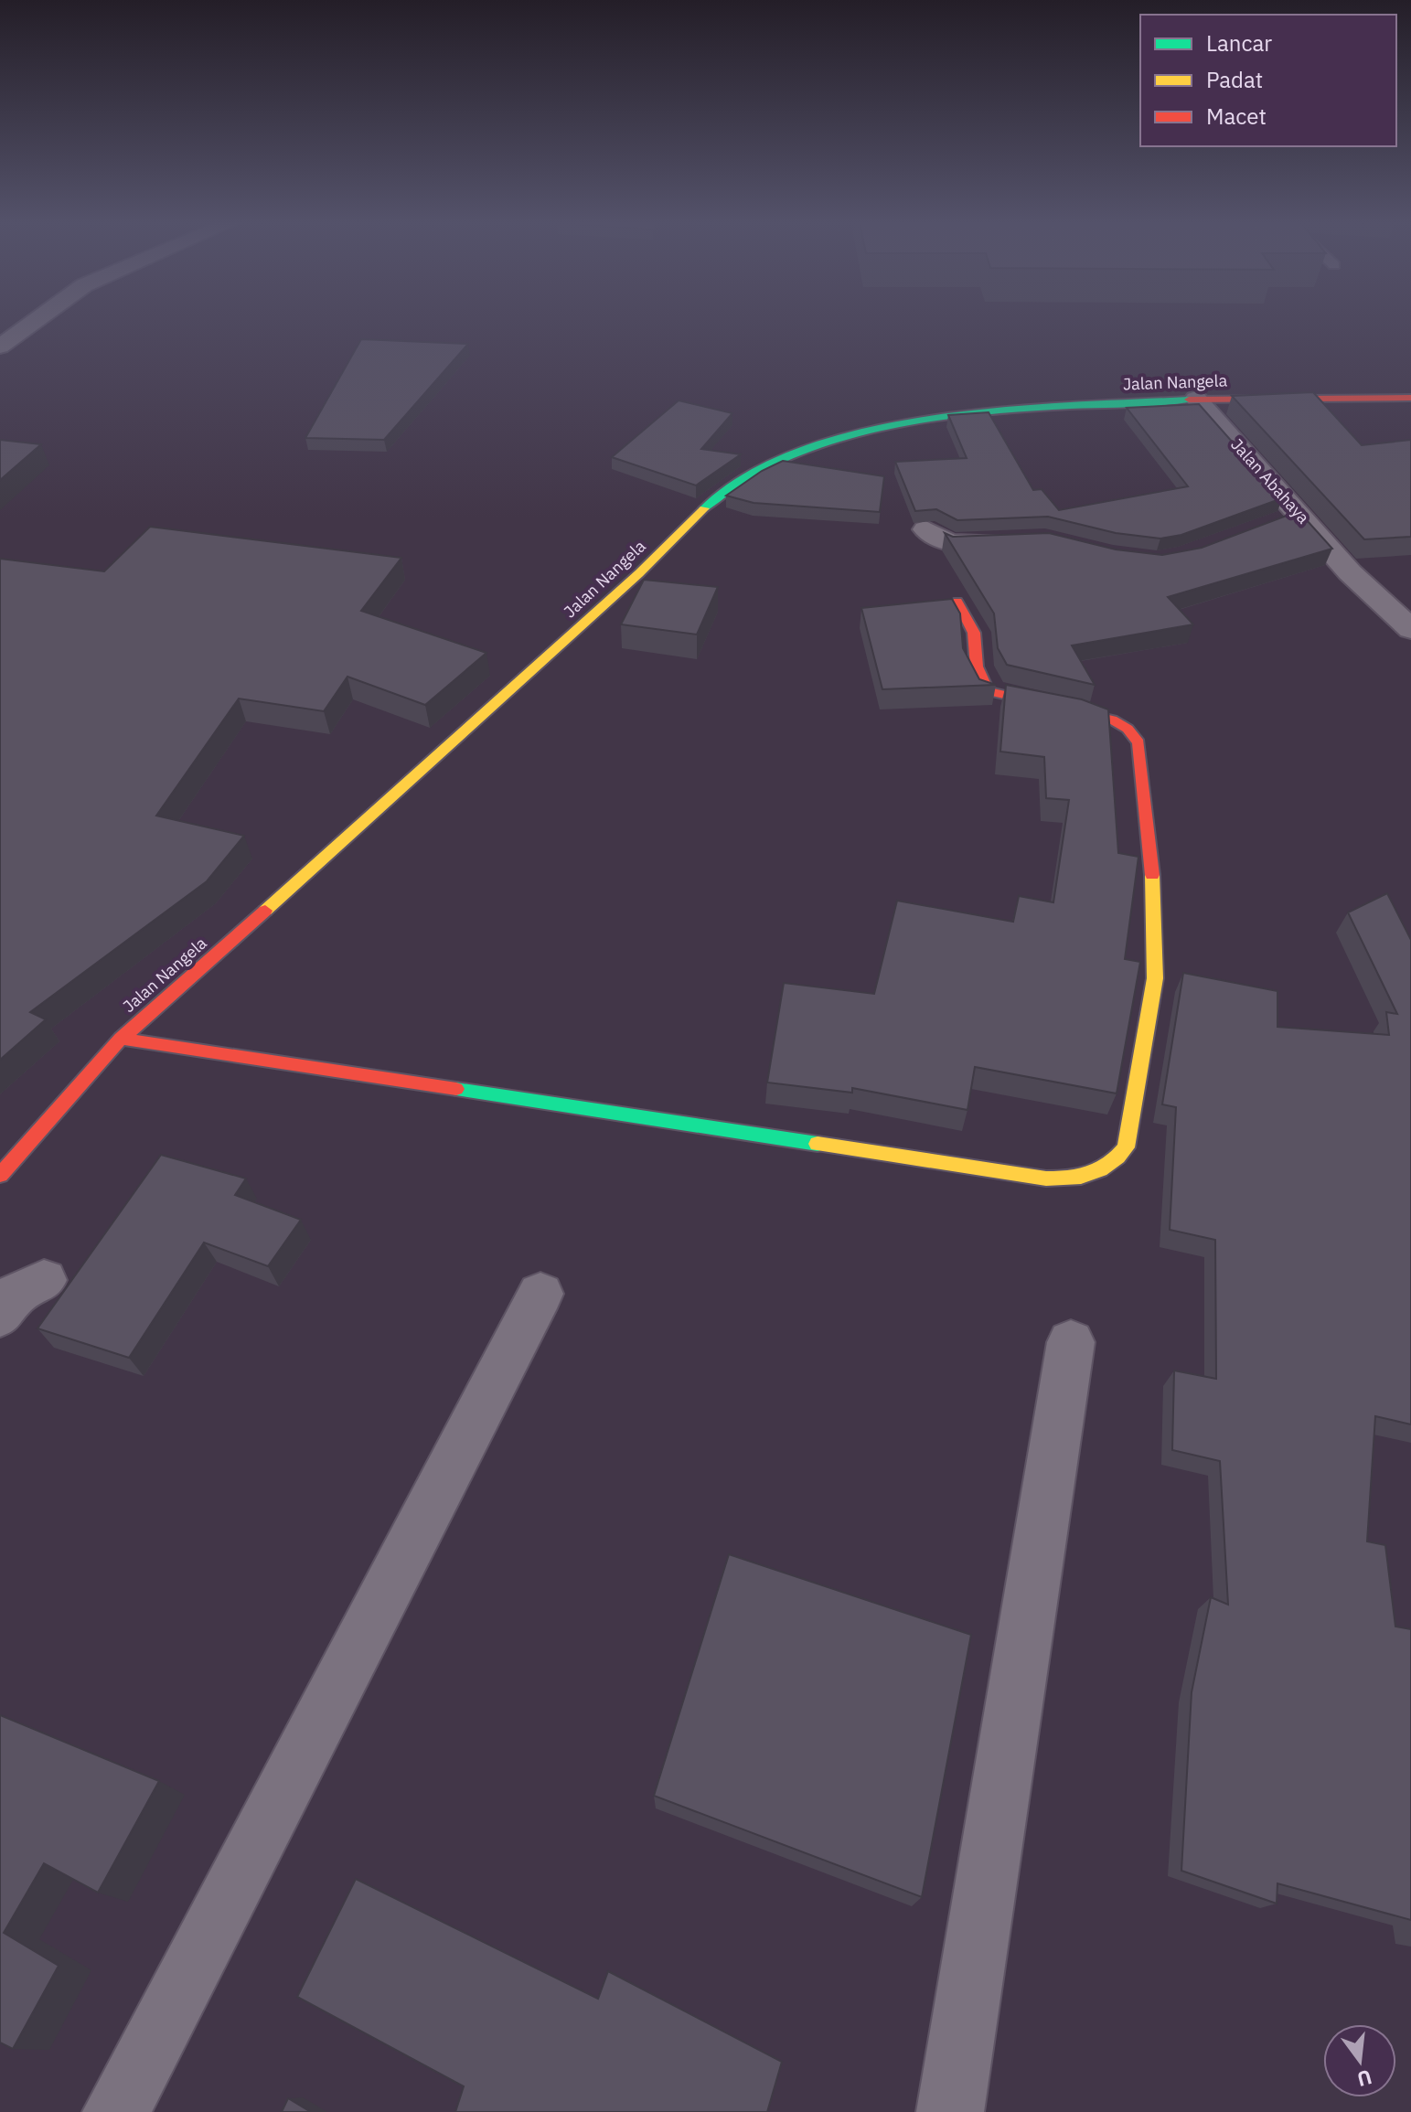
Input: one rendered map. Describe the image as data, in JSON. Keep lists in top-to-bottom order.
{
  "streets": {
    "main road": ["Jalan Nangela"],
    "street": ["Jalan Abahaya"]
  },
  "crossings": [
    ["Jalan Nangela", "Jalan Abahaya"]
  ],
  "legend": ["Lancar", "Padat", "Macet"],
  "north": "bottom"
}
